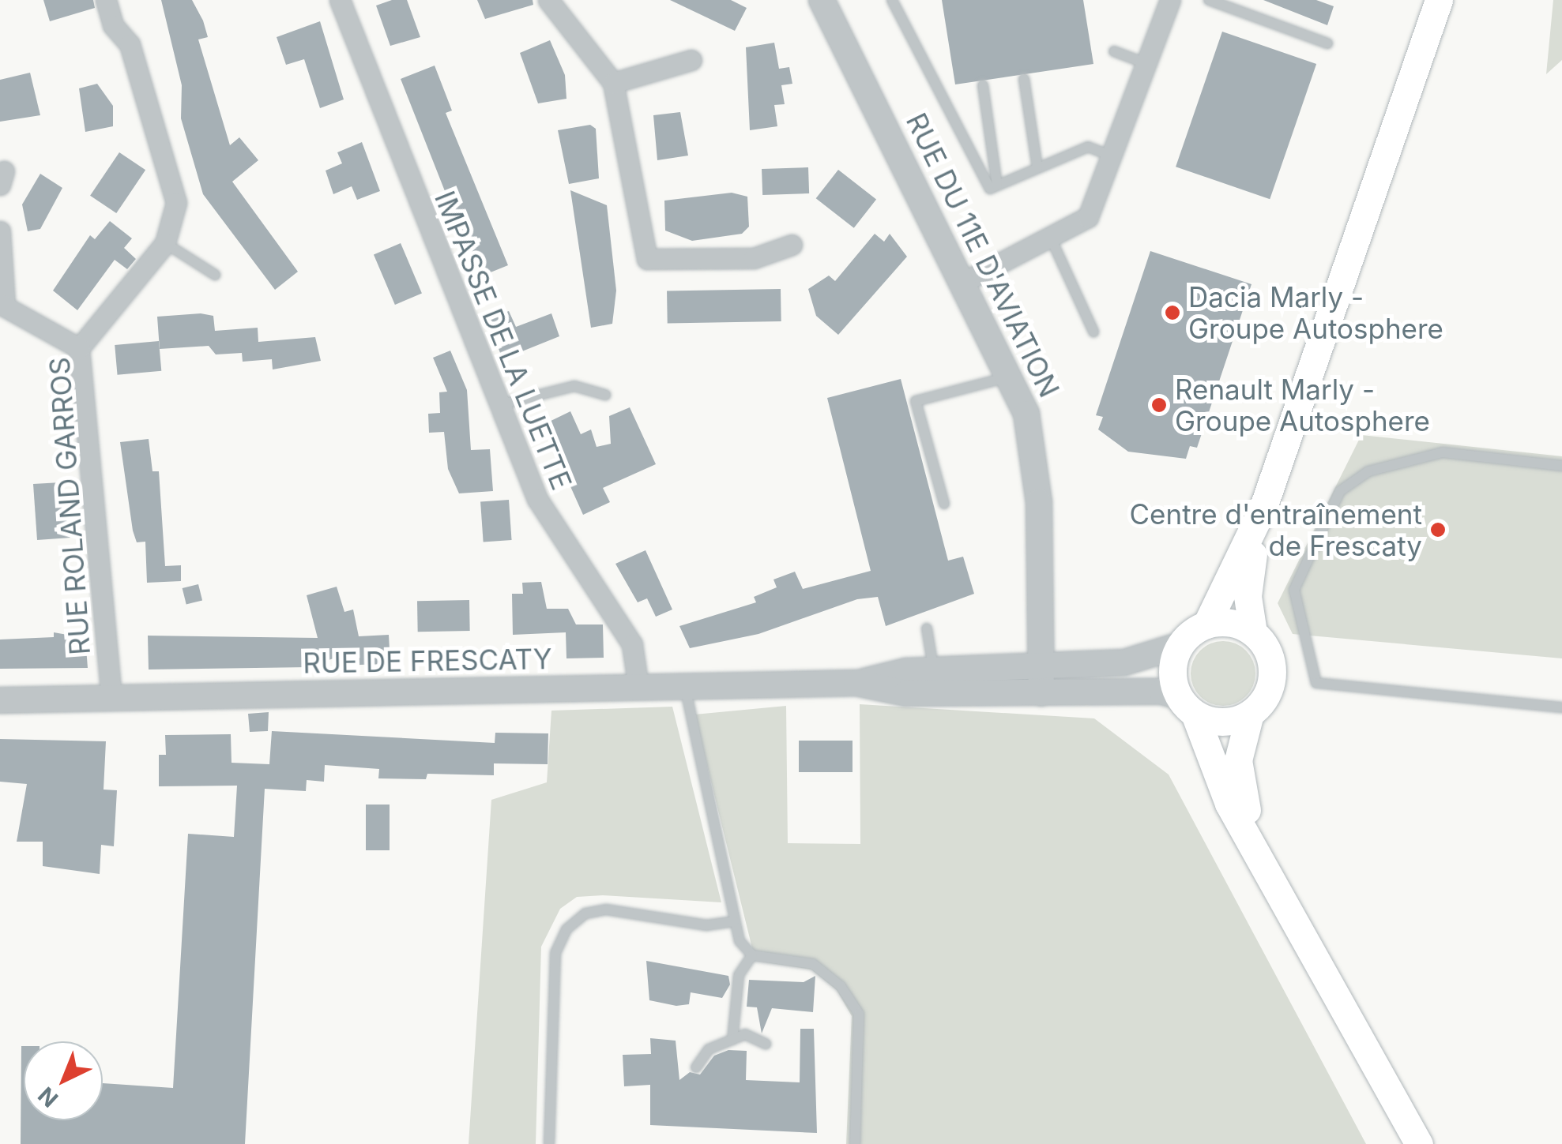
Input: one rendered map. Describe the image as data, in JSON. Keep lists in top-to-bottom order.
{
  "streets": {
    "street": [
      "RUE DU 11E D'AVIATION",
      "IMPASSE DE LA LUETTE",
      "RUE ROLAND GARROS",
      "RUE DE FRESCATY"
    ]
  },
  "crossings": [
    ["RUE DU 11E D'AVIATION", "RUE DE FRESCATY"],
    ["IMPASSE DE LA LUETTE", "RUE DE FRESCATY"],
    ["RUE ROLAND GARROS", "RUE DE FRESCATY"]
  ],
  "places": ["Dacia Marly - Groupe Autosphere", "Renault Marly - Groupe Autosphere", "Centre d'entraînement de Frescaty"],
  "north": "bottom left"
}
